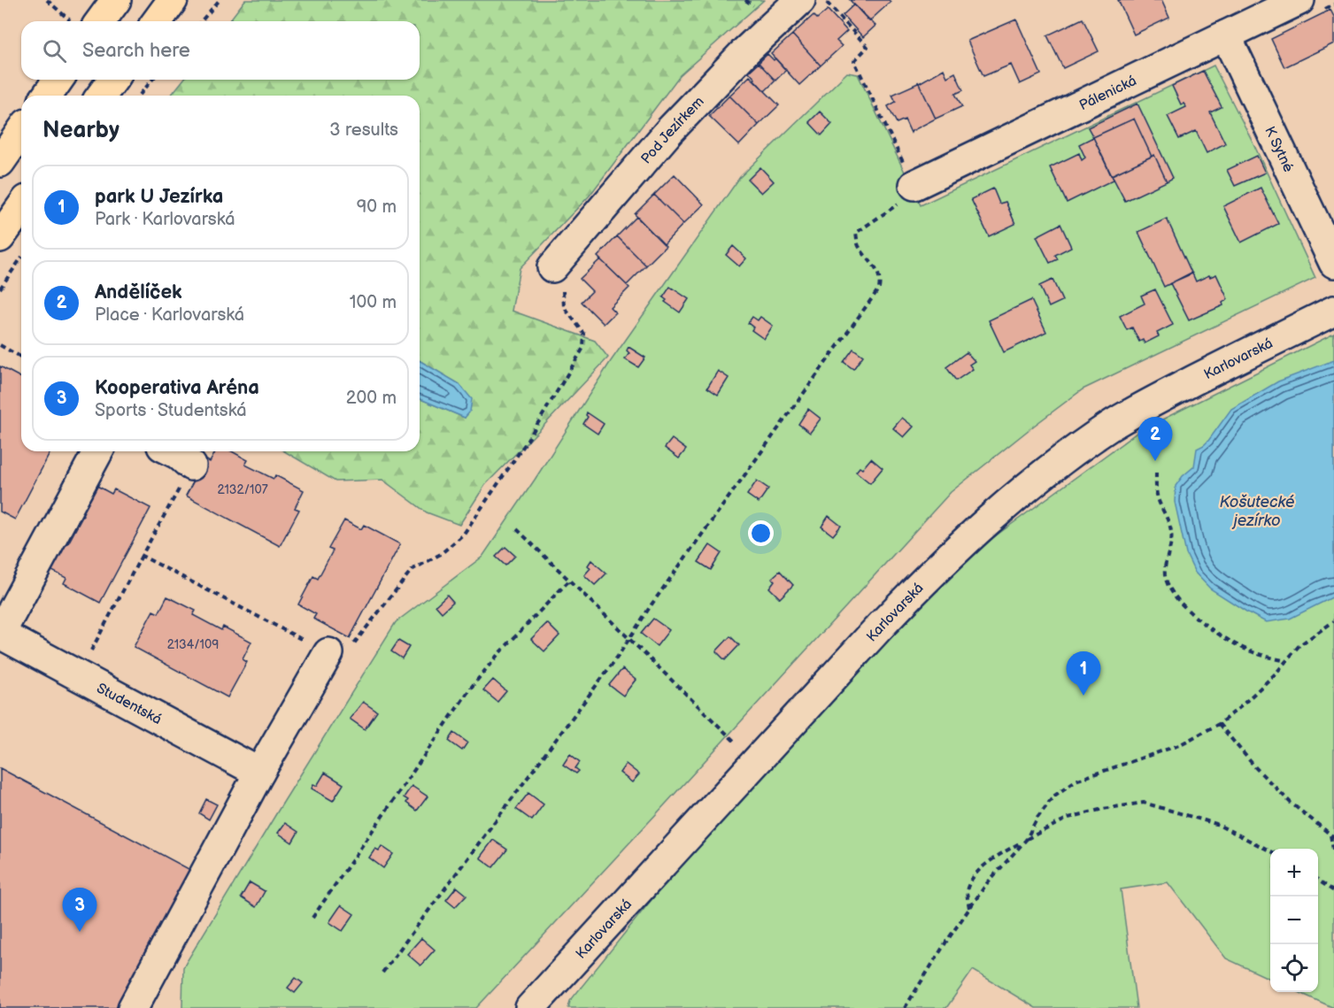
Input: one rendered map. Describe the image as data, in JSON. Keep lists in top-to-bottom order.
{
  "streets": {
    "street": [
      "Pálenická",
      "Pod Jezírkem",
      "K Sytné",
      "Karlovarská",
      "Studentská"
    ]
  },
  "crossings": [
    ["Pálenická", "K Sytné"]
  ],
  "water": ["Košutecké jezírko"],
  "house_numbers": ["2132/107", "2134/109"],
  "page": {
    "search": "Search here",
    "heading": ["Nearby", "3 results"],
    "list": [
      {
        "mark": "1",
        "name": "park U Jezírka",
        "note": "Park · Karlovarská",
        "value": "90 m"
      },
      {
        "mark": "2",
        "name": "Andělíček",
        "note": "Place · Karlovarská",
        "value": "100 m"
      },
      {
        "mark": "3",
        "name": "Kooperativa Aréna",
        "note": "Sports · Studentská",
        "value": "200 m"
      }
    ],
    "pins": ["2", "1", "3"],
    "map_buttons": ["+", "−"]
  }
}
